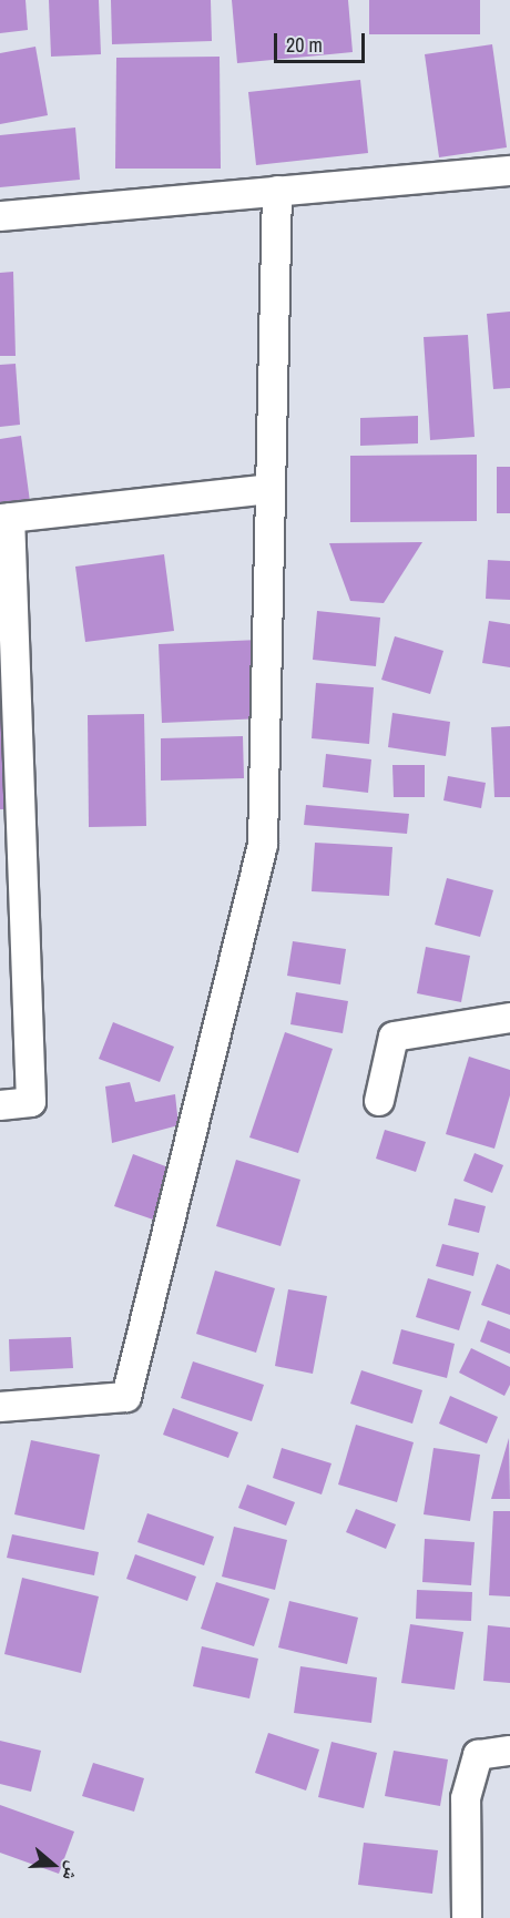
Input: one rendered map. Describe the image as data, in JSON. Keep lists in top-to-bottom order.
{
  "scale_bar": "20 m",
  "north": "right"
}
